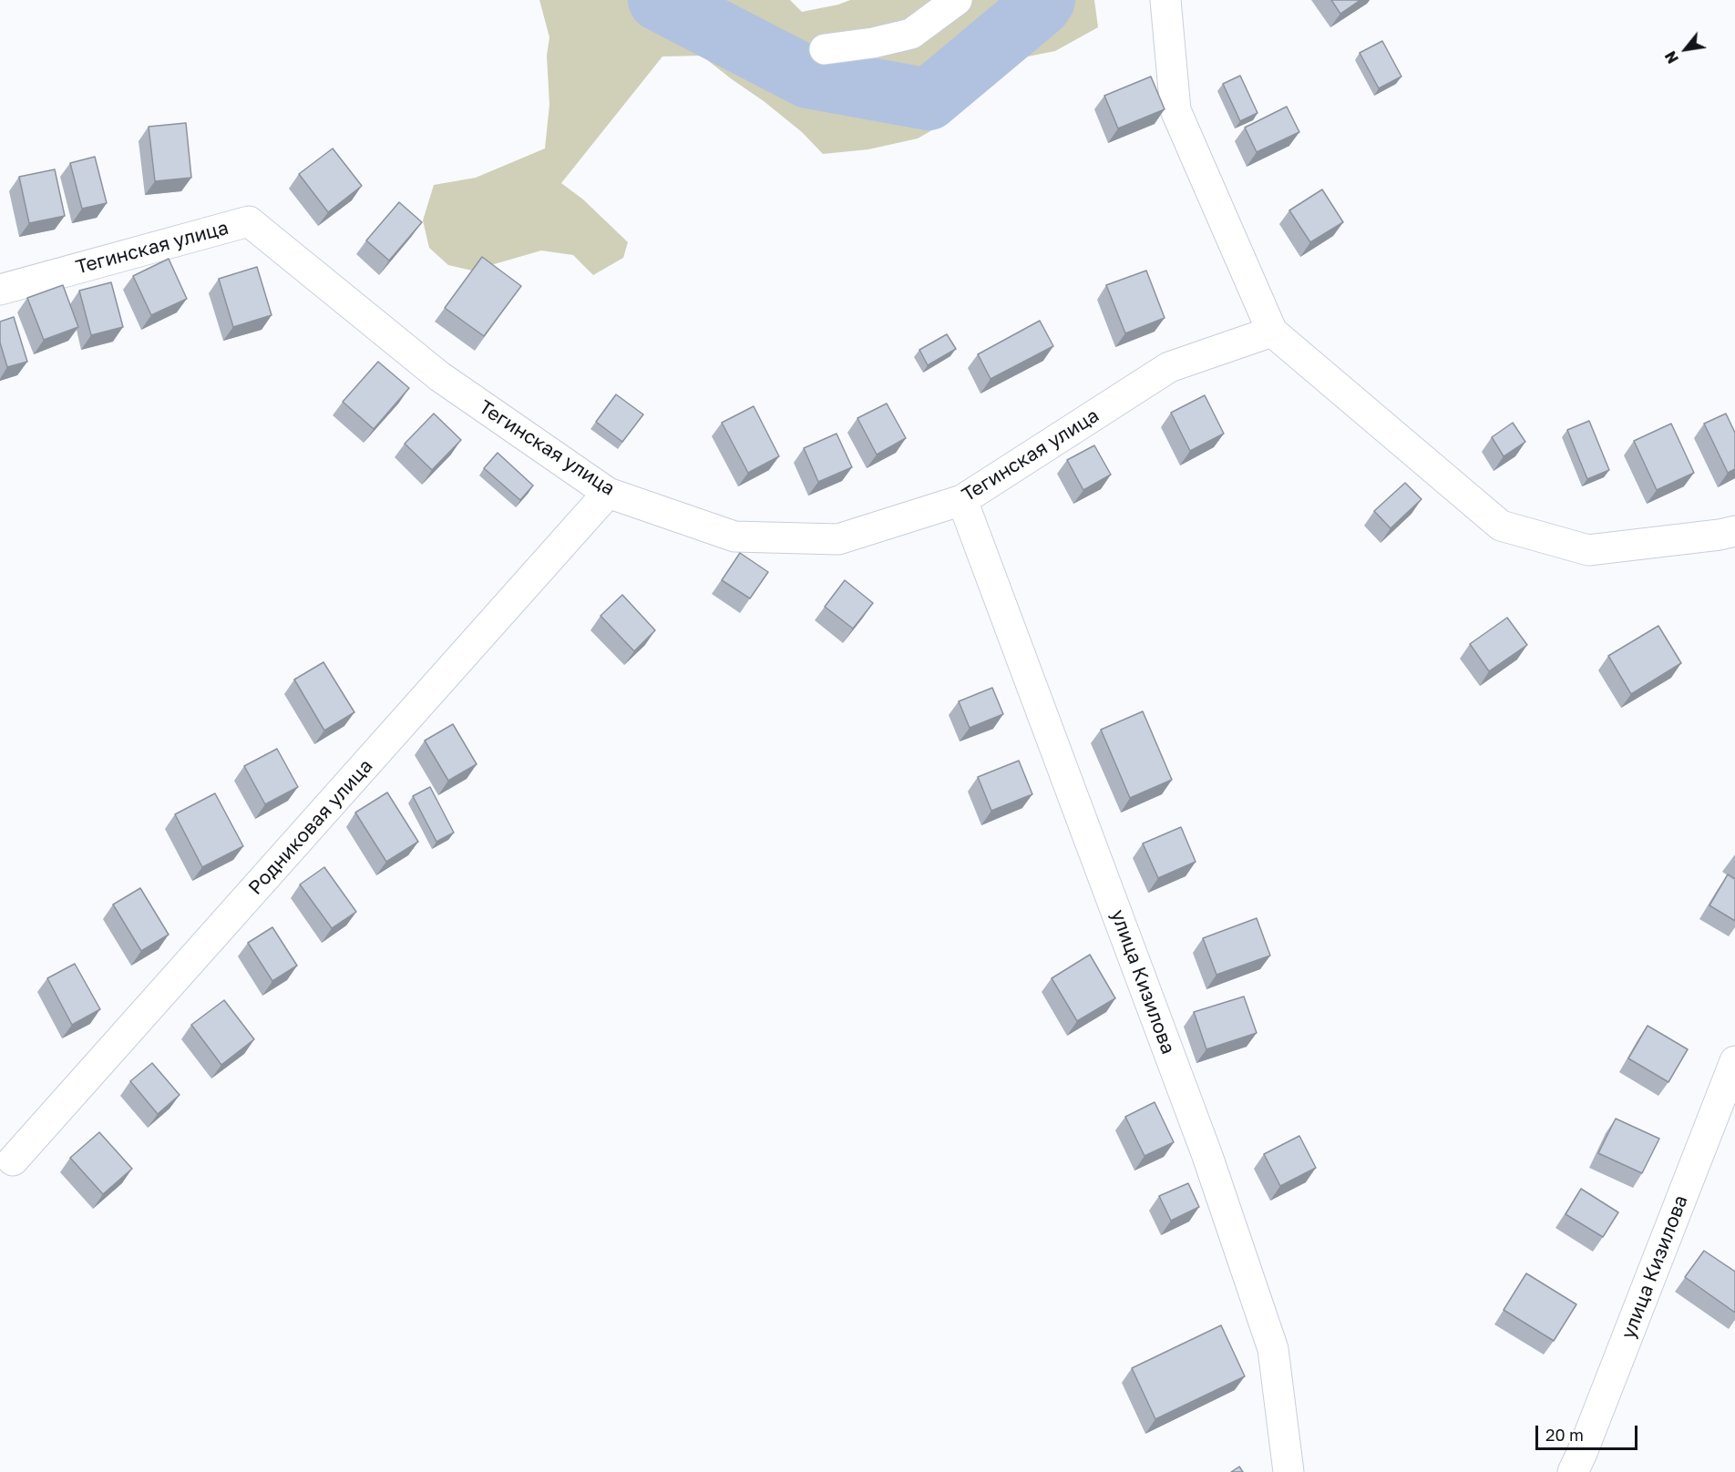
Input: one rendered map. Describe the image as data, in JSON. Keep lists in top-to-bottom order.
{
  "streets": {
    "street": ["Тегинская улица", "Родниковая улица", "улица Кизилова"]
  },
  "crossings": [
    ["Тегинская улица", "Родниковая улица"],
    ["Тегинская улица", "улица Кизилова"]
  ],
  "scale_bar": "20 m",
  "north": "bottom left"
}
